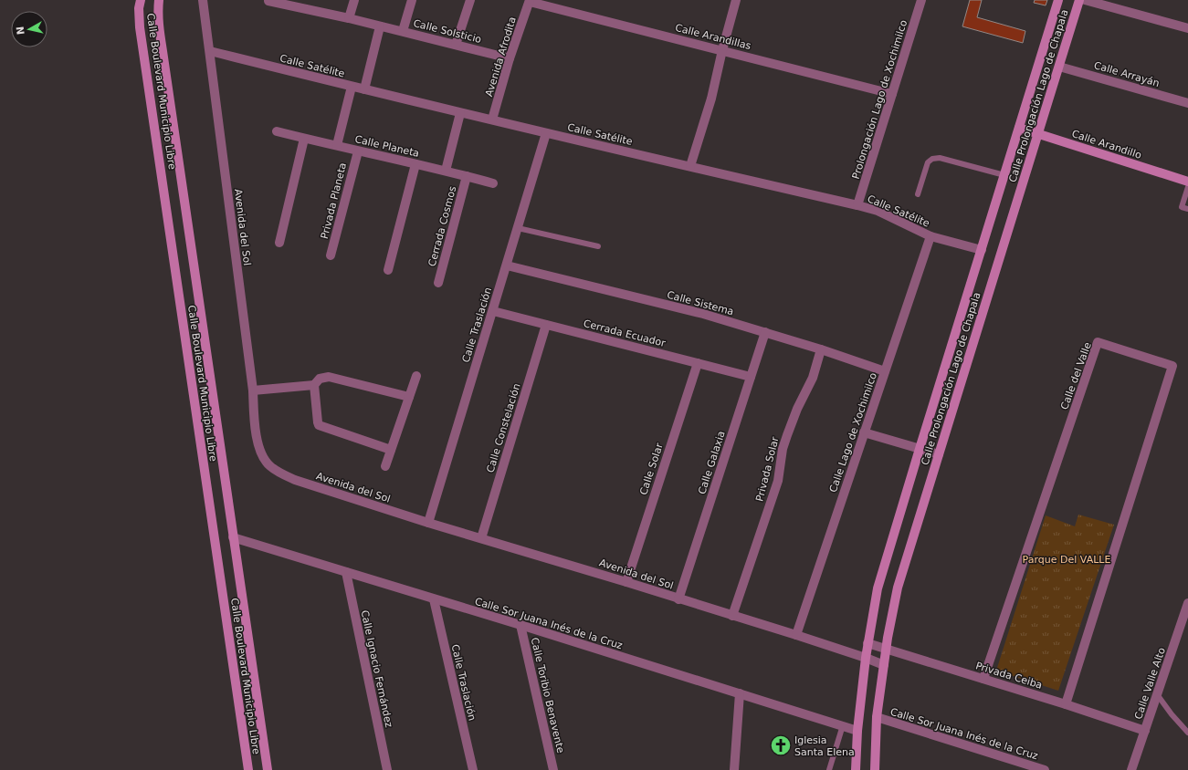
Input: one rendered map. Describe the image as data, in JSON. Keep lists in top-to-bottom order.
{
  "streets": {
    "main road": ["Calle Boulevard Municipio Libre", "Calle Prolongación Lago de Chapala", "Calle Arandillo"],
    "street": [
      "Calle Solsticio",
      "Calle Arandillas",
      "Avenida Afrodita",
      "Calle Satélite",
      "Calle Arrayán",
      "Prolongación Lago de Xochimilco",
      "Calle Planeta",
      "Privada Planeta",
      "Cerrada Cosmos",
      "Avenida del Sol",
      "Calle Sistema",
      "Calle Traslación",
      "Cerrada Ecuador",
      "Calle del Valle",
      "Calle Constelación",
      "Calle Lago de Xochimilco",
      "Calle Galaxia",
      "Calle Solar",
      "Privada Solar",
      "Calle Sor Juana Inés de la Cruz",
      "Calle Ignacio Fernández",
      "Privada Ceiba",
      "Calle Valle Alto",
      "Calle Toribio Benavente"
    ]
  },
  "crossings": [
    ["Calle Solsticio", "Avenida Afrodita"],
    ["Calle Arandillas", "Avenida Afrodita"],
    ["Calle Arandillas", "Prolongación Lago de Xochimilco"],
    ["Avenida Afrodita", "Calle Satélite"],
    ["Calle Satélite", "Calle Prolongación Lago de Chapala"],
    ["Calle Satélite", "Prolongación Lago de Xochimilco"],
    ["Calle Satélite", "Avenida del Sol"],
    ["Calle Satélite", "Calle Traslación"],
    ["Calle Satélite", "Calle Lago de Xochimilco"],
    ["Calle Arrayán", "Calle Prolongación Lago de Chapala"],
    ["Calle Boulevard Municipio Libre", "Calle Sor Juana Inés de la Cruz"],
    ["Calle Prolongación Lago de Chapala", "Calle Arandillo"],
    ["Calle Prolongación Lago de Chapala", "Avenida del Sol"],
    ["Calle Prolongación Lago de Chapala", "Calle Sor Juana Inés de la Cruz"],
    ["Calle Prolongación Lago de Chapala", "Privada Ceiba"],
    ["Calle Planeta", "Privada Planeta"],
    ["Calle Planeta", "Cerrada Cosmos"],
    ["Avenida del Sol", "Calle Traslación"],
    ["Avenida del Sol", "Calle Constelación"],
    ["Avenida del Sol", "Calle Lago de Xochimilco"],
    ["Avenida del Sol", "Calle Galaxia"],
    ["Avenida del Sol", "Calle Solar"],
    ["Avenida del Sol", "Privada Solar"],
    ["Calle Sistema", "Calle Traslación"],
    ["Calle Sistema", "Calle Lago de Xochimilco"],
    ["Calle Sistema", "Calle Galaxia"],
    ["Calle Sistema", "Privada Solar"],
    ["Calle Traslación", "Cerrada Ecuador"],
    ["Calle Traslación", "Calle Sor Juana Inés de la Cruz"],
    ["Cerrada Ecuador", "Calle Constelación"],
    ["Cerrada Ecuador", "Calle Galaxia"],
    ["Cerrada Ecuador", "Calle Solar"],
    ["Calle del Valle", "Privada Ceiba"],
    ["Calle Sor Juana Inés de la Cruz", "Calle Ignacio Fernández"],
    ["Calle Sor Juana Inés de la Cruz", "Calle Toribio Benavente"],
    ["Privada Ceiba", "Calle Valle Alto"]
  ],
  "parks": ["Parque Del VALLE"],
  "places": {
    "church": ["Iglesia Santa Elena"]
  },
  "north": "left"
}
